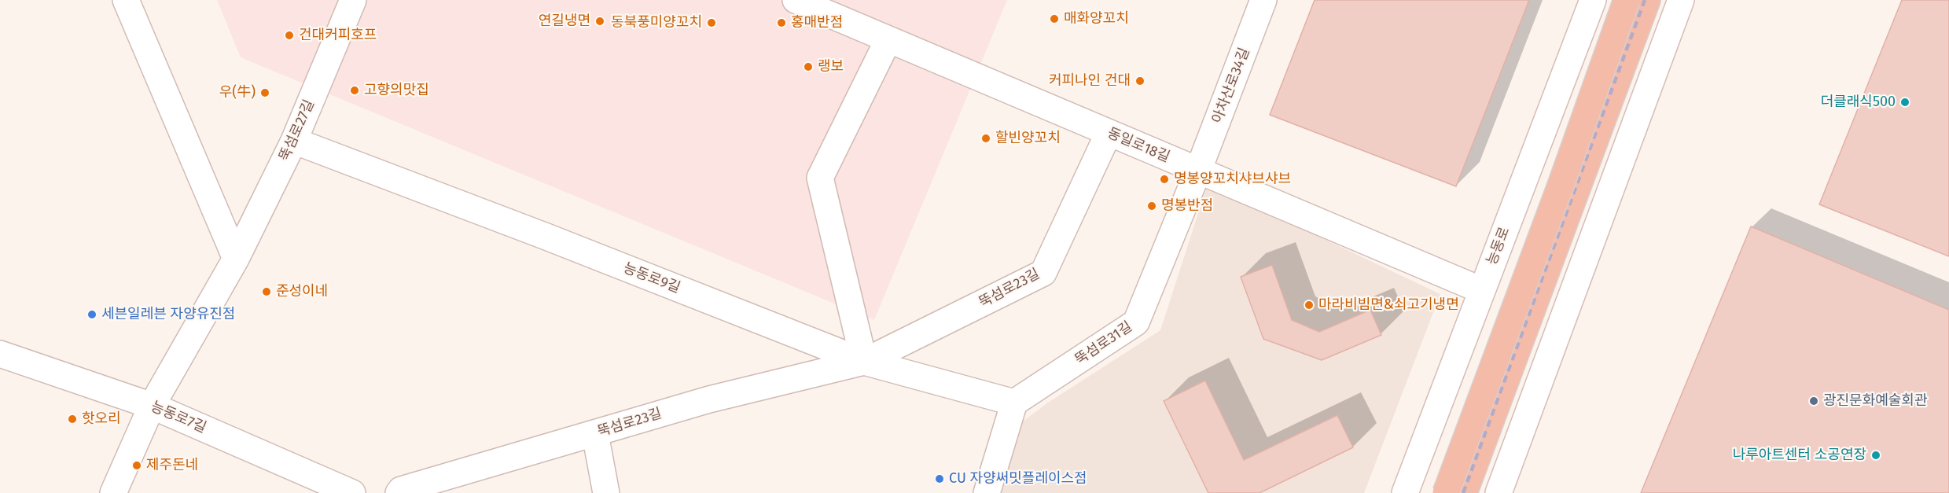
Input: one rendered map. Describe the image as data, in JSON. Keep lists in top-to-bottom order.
{
  "streets": {
    "street": [
      "아차산로34길",
      "뚝섬로27길",
      "동일로18길",
      "능동로",
      "능동로9길",
      "뚝섬로23길",
      "뚝섬로31길",
      "능동로7길"
    ]
  },
  "crossings": [
    ["아차산로34길", "동일로18길"],
    ["아차산로34길", "뚝섬로31길"],
    ["뚝섬로27길", "능동로9길"],
    ["뚝섬로27길", "능동로7길"],
    ["동일로18길", "능동로"],
    ["동일로18길", "뚝섬로23길"],
    ["동일로18길", "뚝섬로31길"],
    ["능동로9길", "뚝섬로23길"],
    ["능동로9길", "뚝섬로31길"]
  ],
  "places": [
    "매화양꼬치",
    "연길냉면",
    "동북풍미양꼬치",
    "홍매반점",
    "건대커피호프",
    "랭보",
    "커피나인 건대",
    "고향의맛집",
    "우(牛)",
    "더클래식500",
    "할빈양꼬치",
    "명봉양꼬치샤브샤브",
    "명봉반점",
    "준성이네",
    "마라비빔면&쇠고기냉면",
    "세븐일레븐 자양유진점",
    "광진문화예술회관",
    "핫오리",
    "나루아트센터 소공연장",
    "제주돈네",
    "CU 자양써밋플레이스점"
  ]
}
